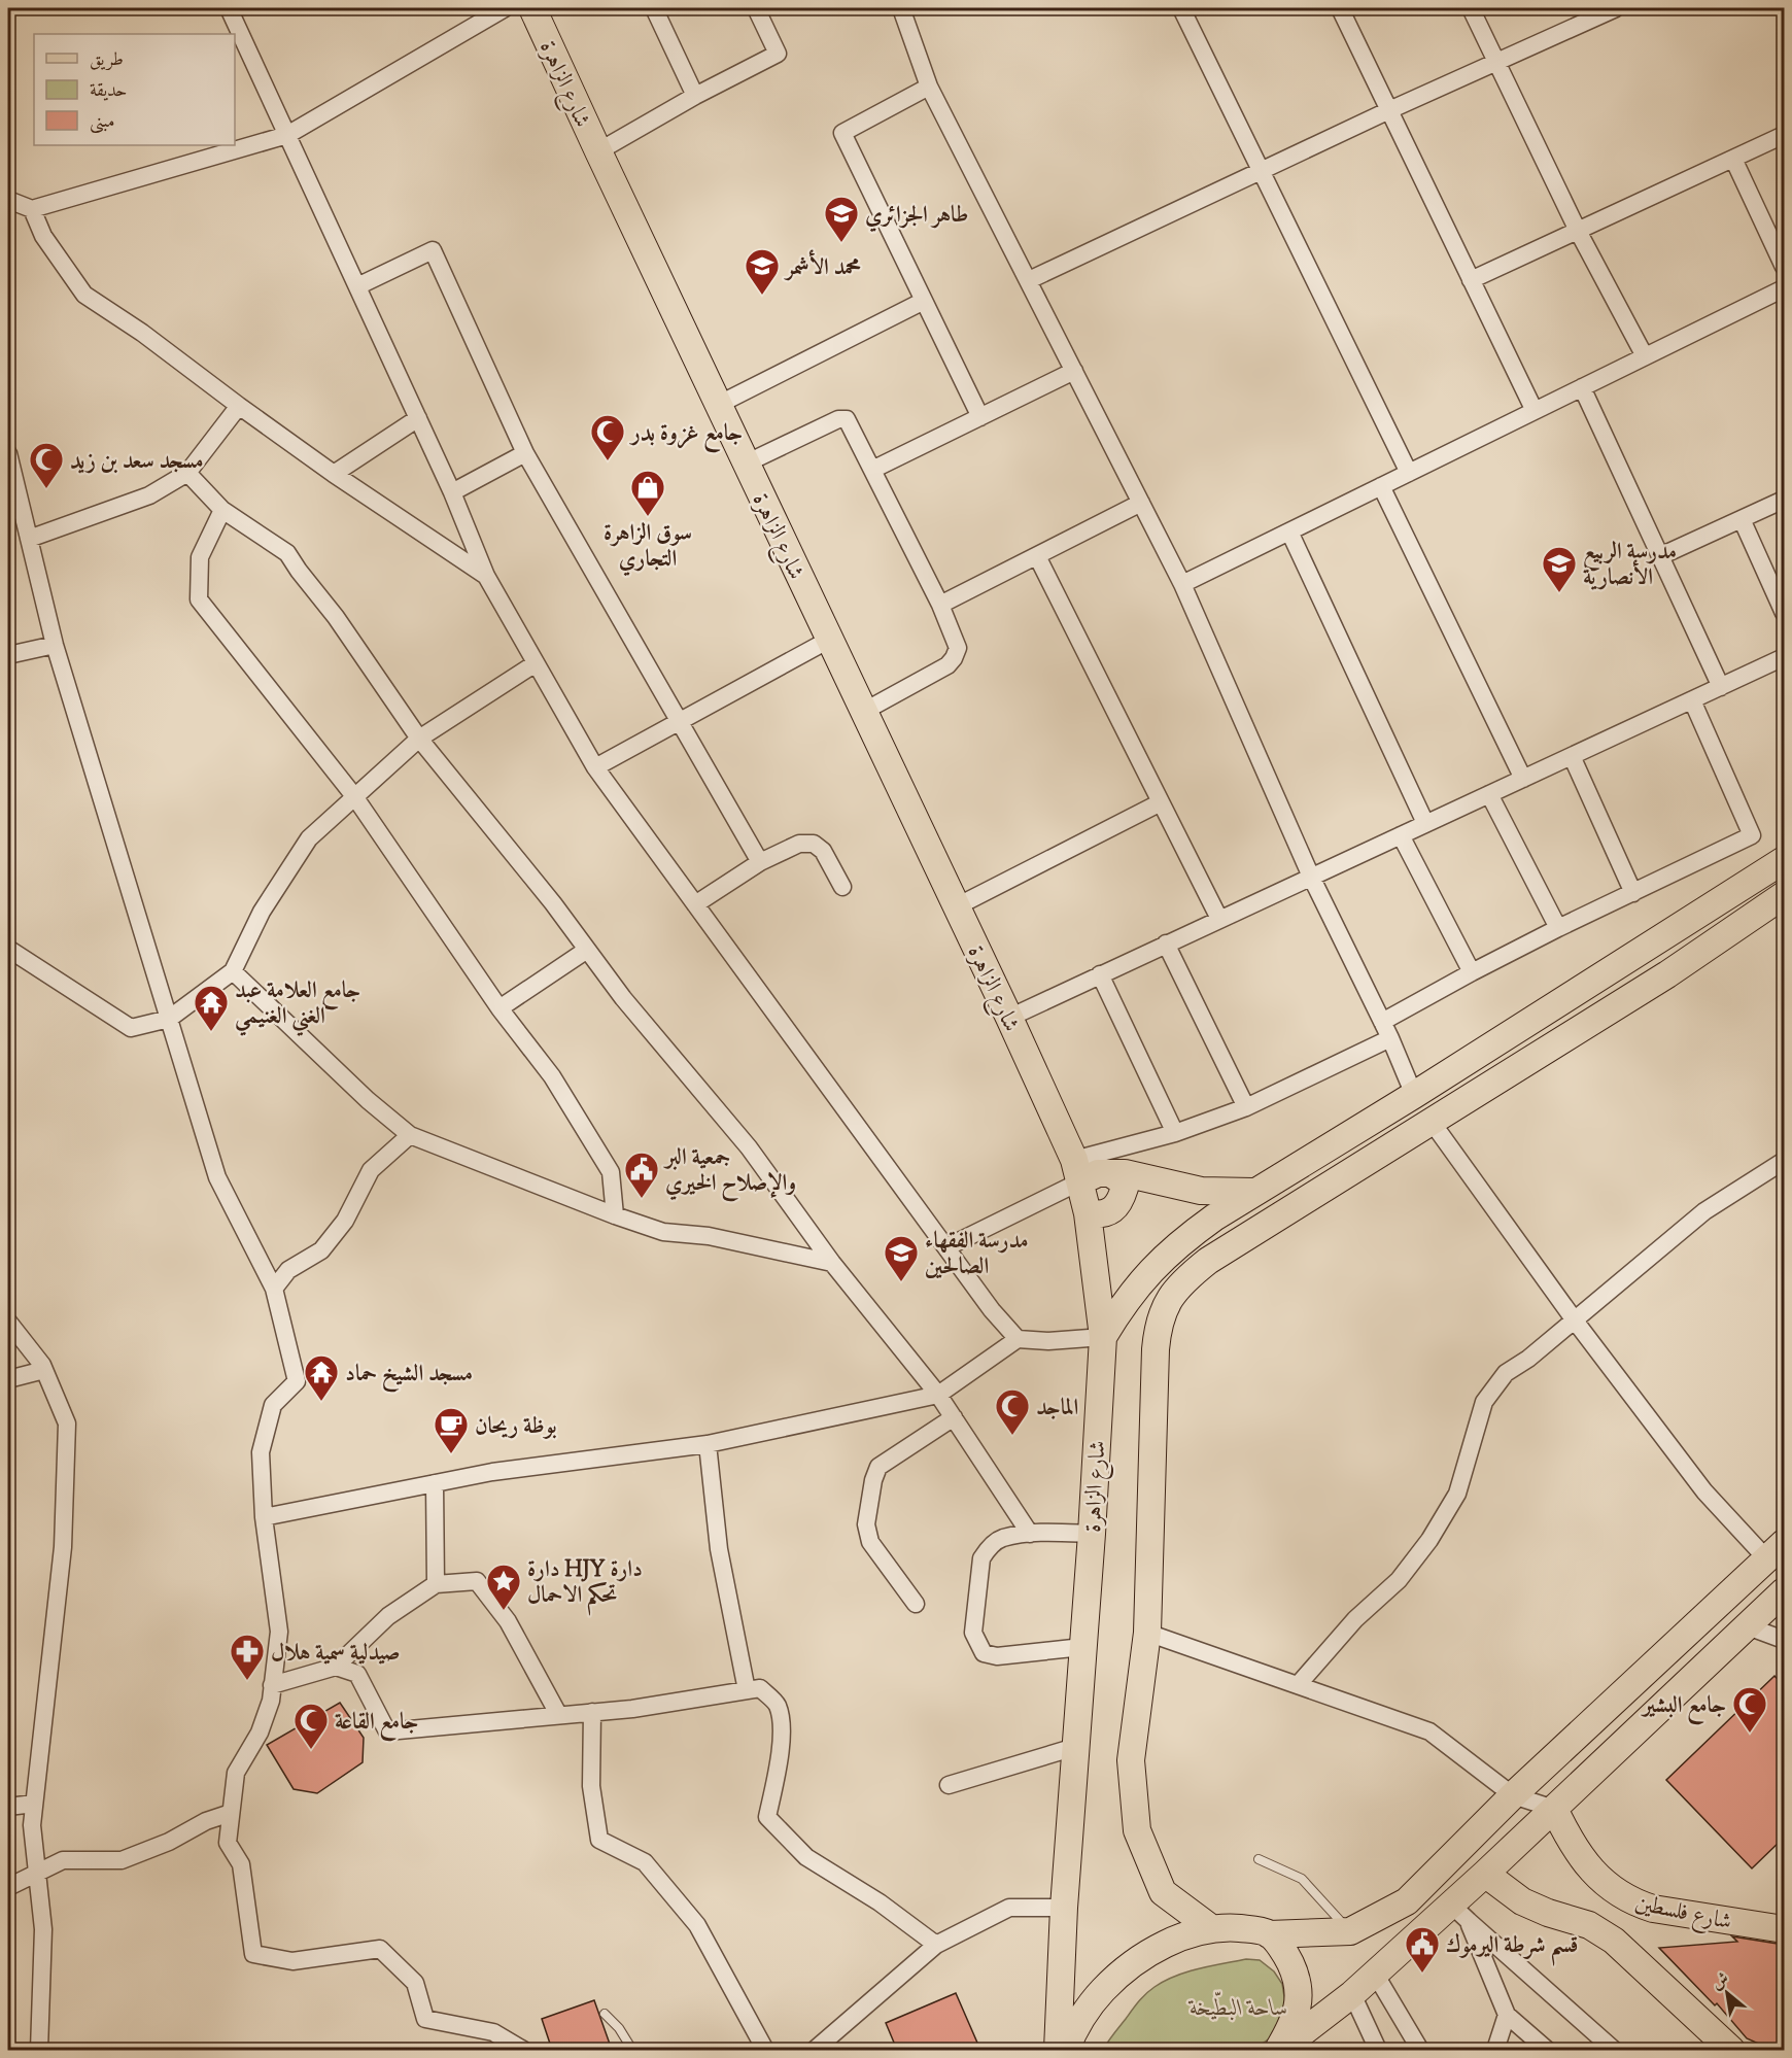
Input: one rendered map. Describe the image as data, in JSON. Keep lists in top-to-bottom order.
{
  "streets": {
    "main road": ["شارع الزاهرة", "شارع فلسطين"]
  },
  "parks": ["ساحة البطّيخة"],
  "places": {
    "school or university": [
      "طاهر الجزائري",
      "محمد الأشمر",
      "مدرسة الربيع الأنصارية",
      "مدرسة الفقهاء الصالحين"
    ],
    "mosque": [
      "جامع غزوة بدر",
      "مسجد سعد بن زيد",
      "الماجد",
      "جامع البشير",
      "جامع القاعة"
    ],
    "shop": ["سوق الزاهرة التجاري"],
    "temple": ["جامع العلامة عبد الغني الغنيمي", "مسجد الشيخ حماد"],
    "public building": ["جمعية البر والإصلاح الخيري", "قسم شرطة اليرموك"],
    "cafe": ["بوظة ريحان"],
    "place": ["دارة HJY دارة تحكم الاحمال"],
    "pharmacy": ["صيدلية سمية هلال"]
  },
  "legend": ["طريق", "حديقة", "مبنى"],
  "north": "top left"
}
